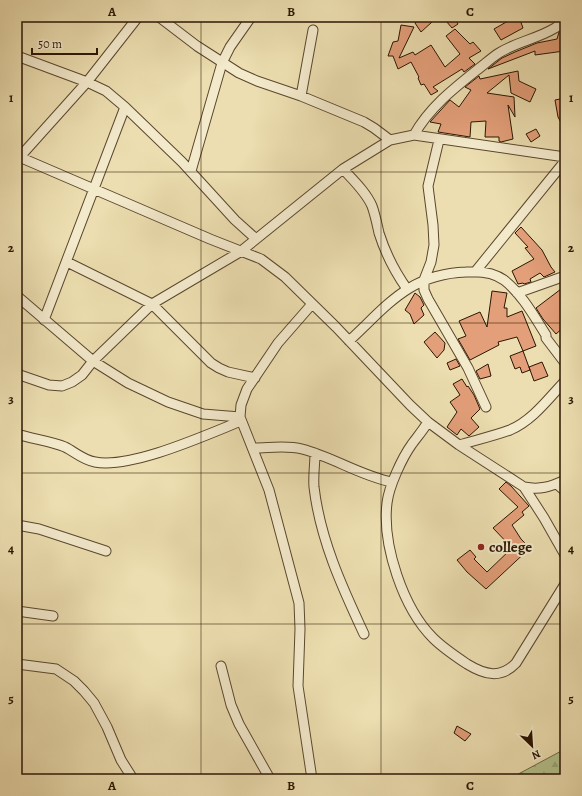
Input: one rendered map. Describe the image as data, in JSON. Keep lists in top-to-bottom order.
{
  "places": ["college"],
  "scale_bar": "50 m",
  "north": "bottom right",
  "grid": {
    "columns": ["A", "B", "C"],
    "rows": [
      "1",
      "2",
      "3",
      "4",
      "5"
    ]
  }
}
